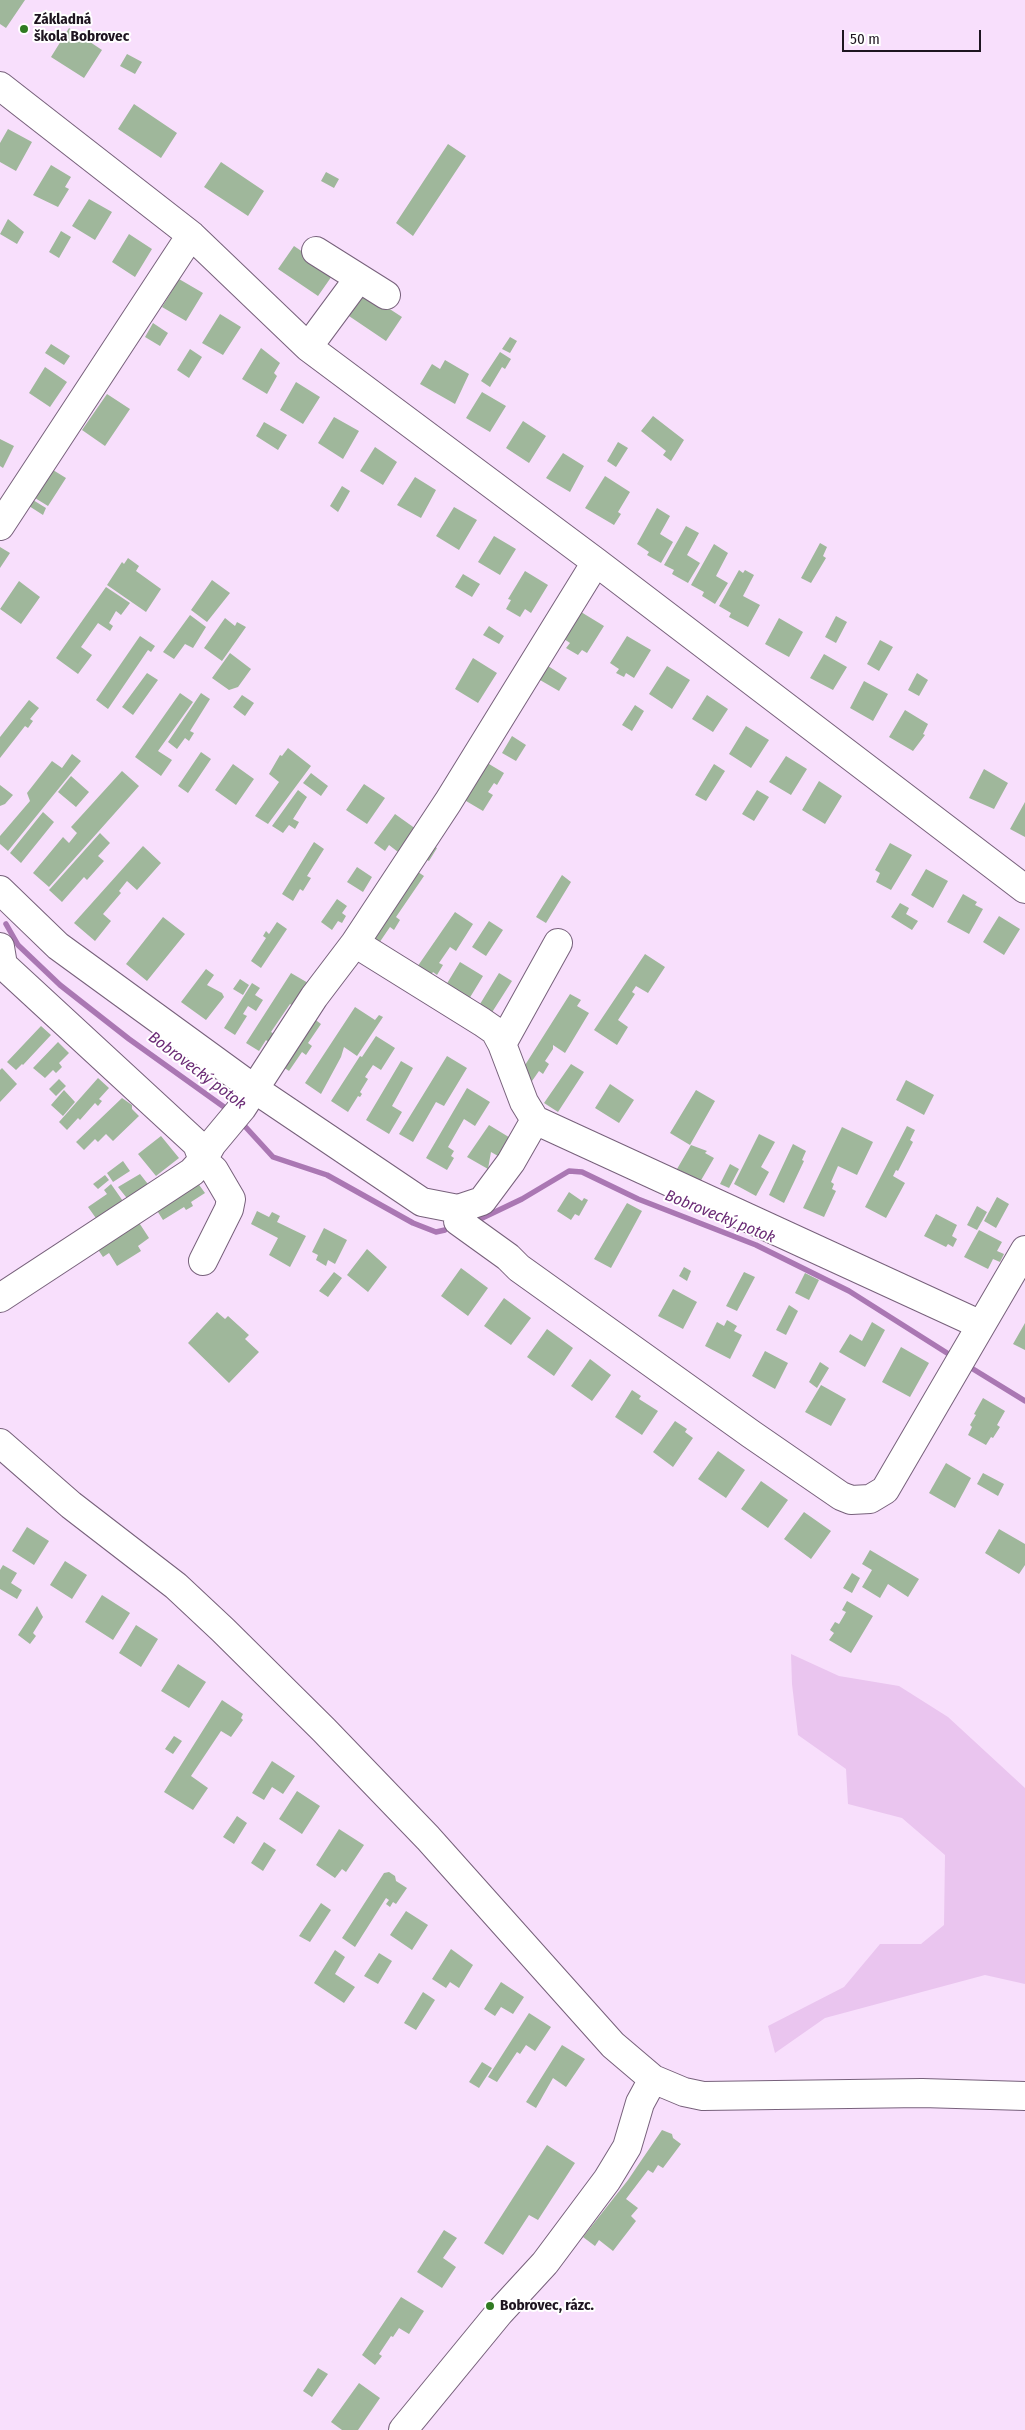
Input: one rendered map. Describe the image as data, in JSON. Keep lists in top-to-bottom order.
{
  "water": ["Bobrovecký potok"],
  "places": ["Základná škola Bobrovec", "Bobrovec, rázc."],
  "scale_bar": "50 m"
}
